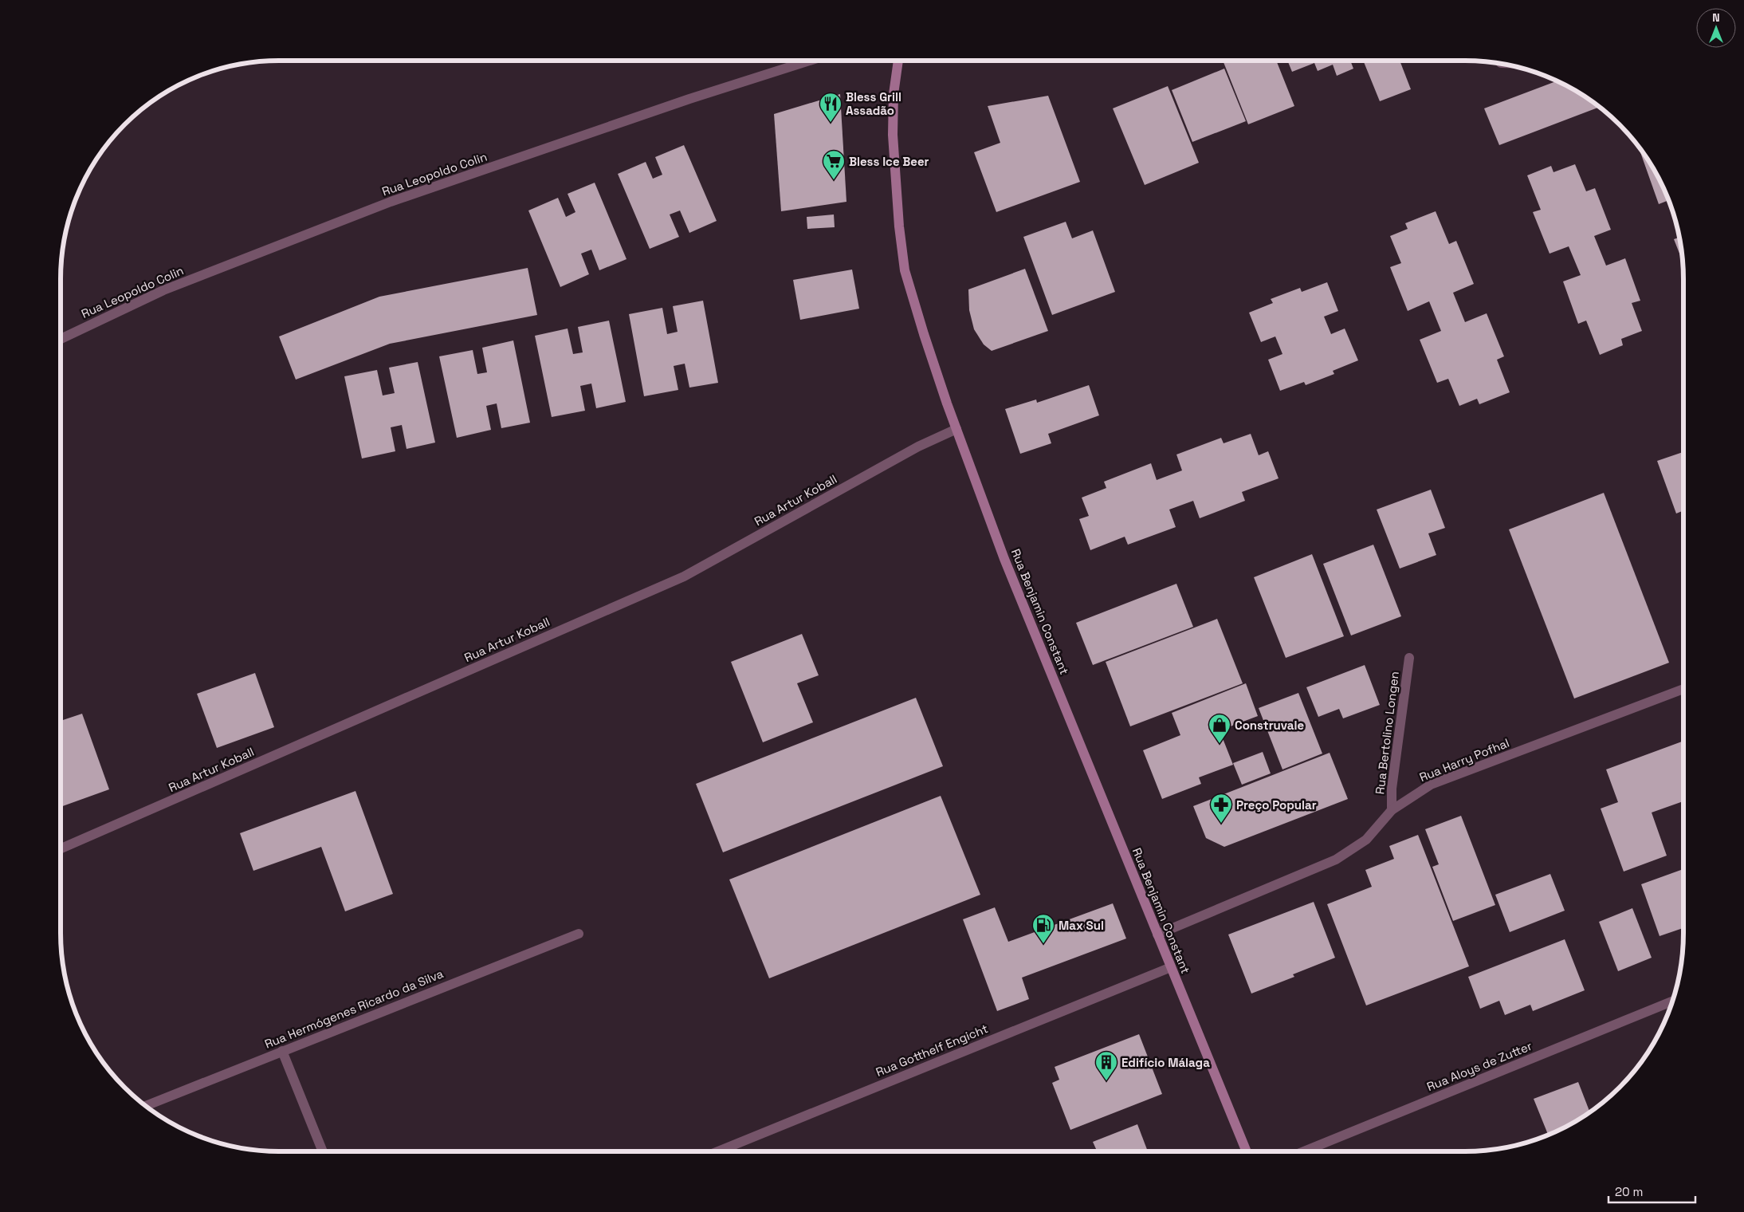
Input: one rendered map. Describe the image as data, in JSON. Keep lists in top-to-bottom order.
{
  "streets": {
    "main road": ["Rua Benjamin Constant"],
    "street": [
      "Rua Leopoldo Colin",
      "Rua Artur Koball",
      "Rua Bertolino Longen",
      "Rua Harry Pofhal",
      "Rua Hermógenes Ricardo da Silva",
      "Rua Gotthelf Engicht",
      "Rua Aloys de Zutter"
    ]
  },
  "crossings": [
    ["Rua Artur Koball", "Rua Benjamin Constant"],
    ["Rua Benjamin Constant", "Rua Harry Pofhal"],
    ["Rua Benjamin Constant", "Rua Gotthelf Engicht"],
    ["Rua Bertolino Longen", "Rua Harry Pofhal"]
  ],
  "places": {
    "restaurant": ["Bless Grill Assadão"],
    "supermarket": ["Bless Ice Beer"],
    "shop": ["Construvale"],
    "pharmacy": ["Preço Popular"],
    "fuel station": ["Max Sul"],
    "building": ["Edifício Málaga"]
  },
  "scale_bar": "20 m",
  "north": "top"
}
